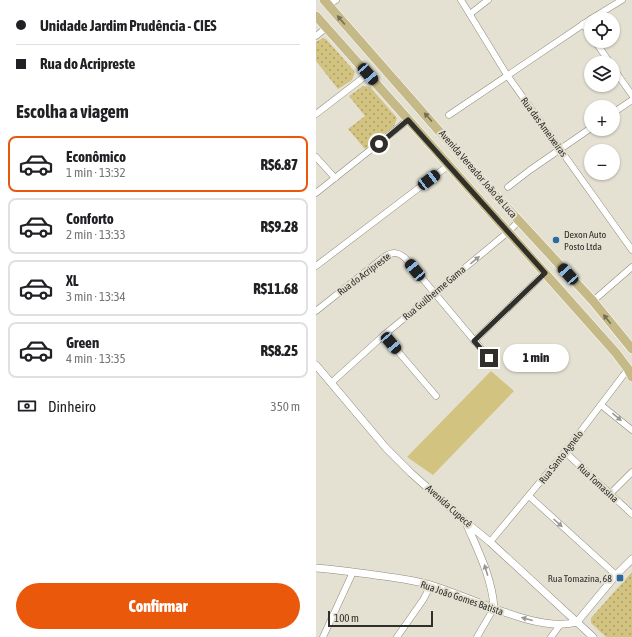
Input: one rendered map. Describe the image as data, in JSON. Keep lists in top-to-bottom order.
{
  "streets": {
    "main road": ["Avenida Vereador João de Luca"],
    "street": [
      "Rua das Ameixeiras",
      "Rua do Acripreste",
      "Rua Guilherme Gama",
      "Rua Santo Agnelo",
      "Rua Tomasina",
      "Avenida Cupecê",
      "Rua João Gomes Batista"
    ]
  },
  "crossings": [
    ["Avenida Vereador João de Luca", "Rua Guilherme Gama"],
    ["Avenida Vereador João de Luca", "Rua Santo Agnelo"],
    ["Rua do Acripreste", "Rua Guilherme Gama"],
    ["Rua Guilherme Gama", "Avenida Cupecê"],
    ["Rua Santo Agnelo", "Rua Tomasina"],
    ["Rua Santo Agnelo", "Avenida Cupecê"],
    ["Avenida Cupecê", "Rua João Gomes Batista"]
  ],
  "one_way": ["Rua Guilherme Gama"],
  "places": {
    "other": ["Dexon Auto Posto Ltda"],
    "transit": ["Rua Tomazina, 68"]
  },
  "scale_bar": "100 m",
  "page": {
    "banner": ["Unidade Jardim Prudência - CIES", "Rua do Acripreste"],
    "map_buttons": ["+", "−"],
    "heading": "Escolha a viagem",
    "list": [
      {
        "name": "Econômico",
        "note": "1 min · 13:32",
        "value": "R$6.87"
      },
      {
        "name": "Conforto",
        "note": "2 min · 13:33",
        "value": "R$9.28"
      },
      {
        "name": "XL",
        "note": "3 min · 13:34",
        "value": "R$11.68"
      },
      {
        "name": "Green",
        "note": "4 min · 13:35",
        "value": "R$8.25"
      }
    ],
    "bubble": "1 min",
    "pay": ["Dinheiro", "350 m"],
    "buttons": "Confirmar",
    "scale": "100 m"
  }
}
